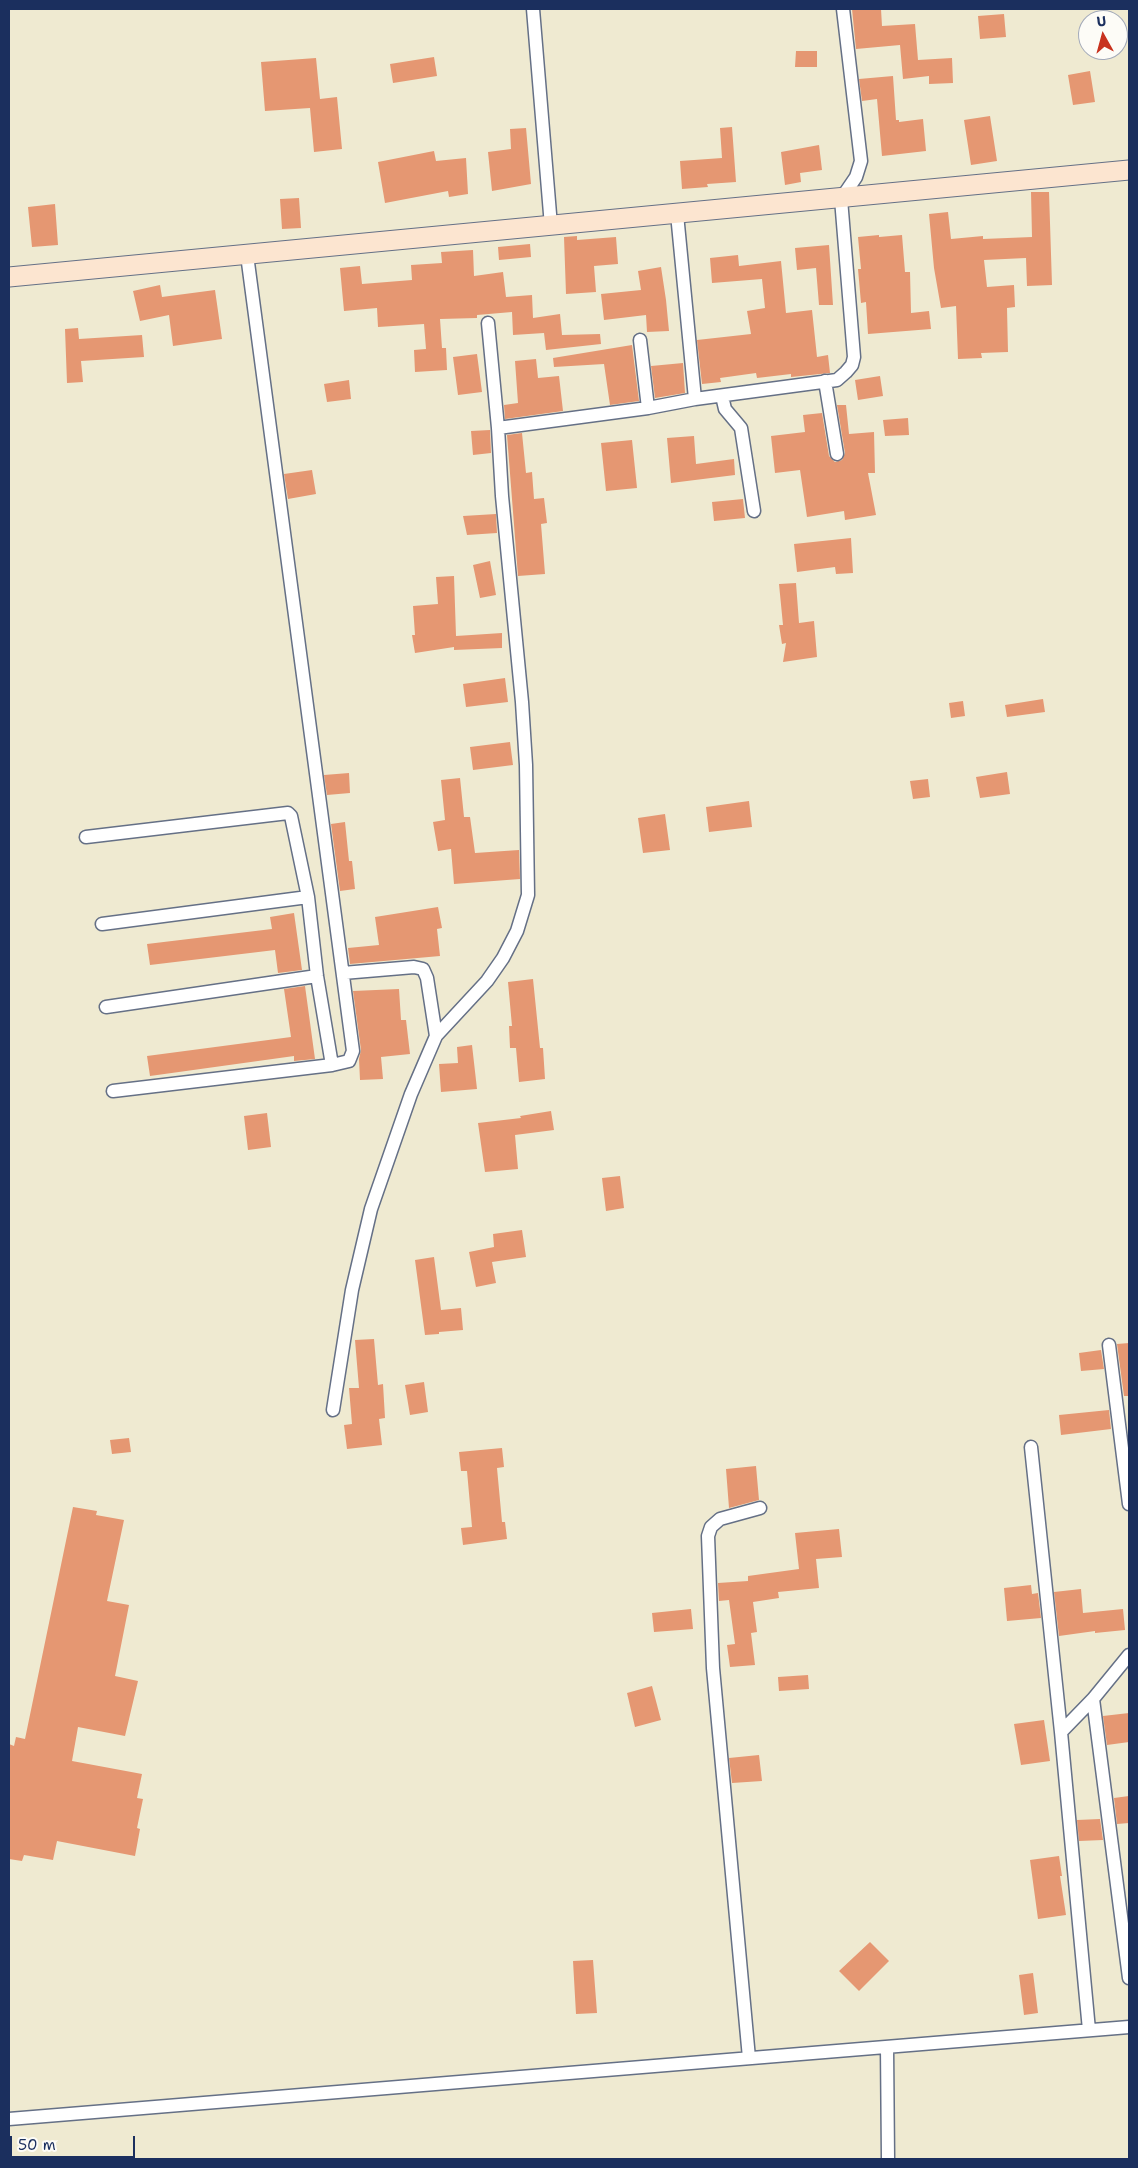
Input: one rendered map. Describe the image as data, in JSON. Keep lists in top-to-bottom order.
{
  "scale_bar": "50 m",
  "north": "top"
}
